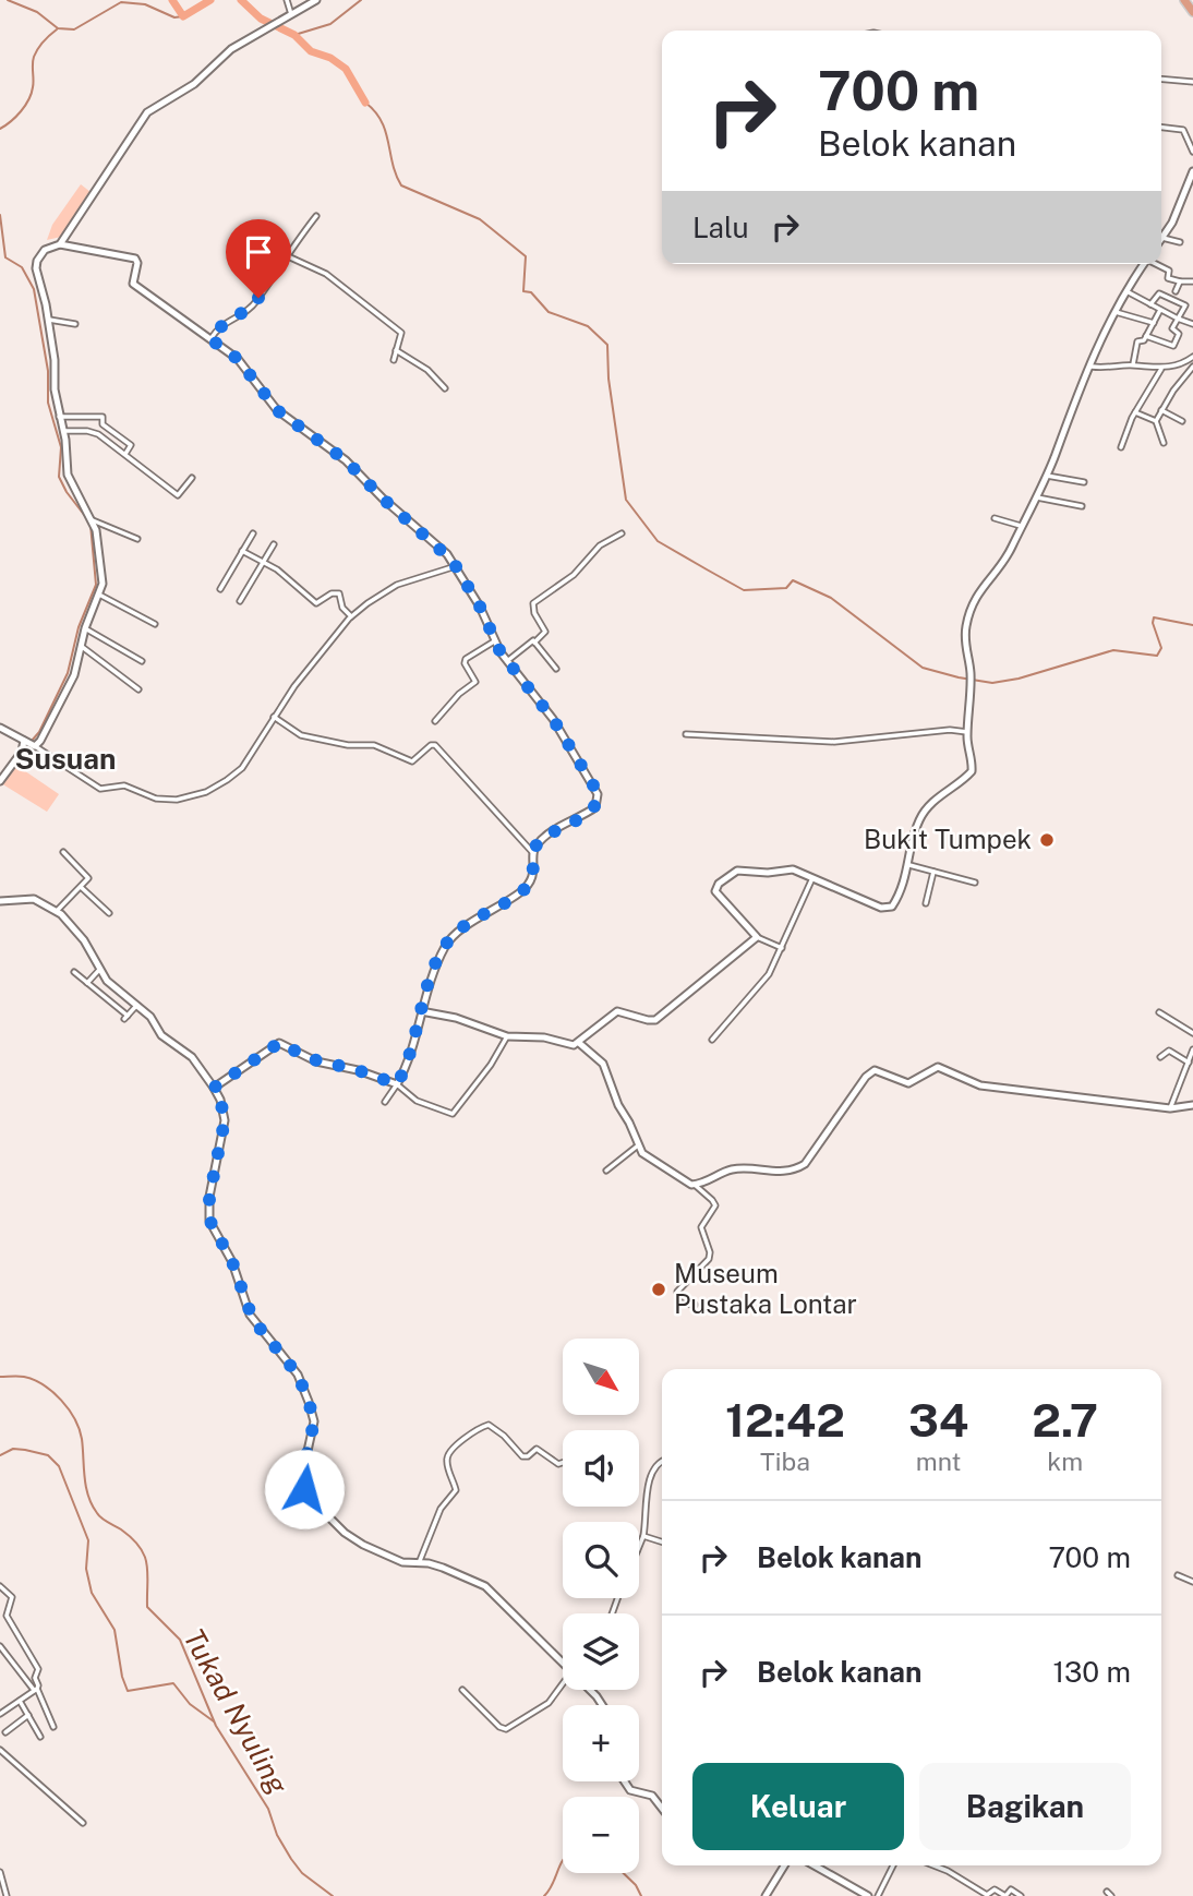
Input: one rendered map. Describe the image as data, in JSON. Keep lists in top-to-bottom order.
{
  "districts": ["Susuan"],
  "water": ["Tukad Nyuling"],
  "places": ["Bukit Tumpek", "Museum Pustaka Lontar"],
  "north": "bottom right",
  "page": {
    "turn": ["700 m", "Belok kanan"],
    "then": "Lalu",
    "map_buttons": ["+", "−"],
    "eta": [
      "12:42",
      "Tiba",
      "34",
      "mnt",
      "2.7",
      "km"
    ],
    "list": [
      {
        "name": "Belok kanan",
        "value": "700 m"
      },
      {
        "name": "Belok kanan",
        "value": "130 m"
      }
    ],
    "buttons": ["Keluar", "Bagikan"]
  }
}
